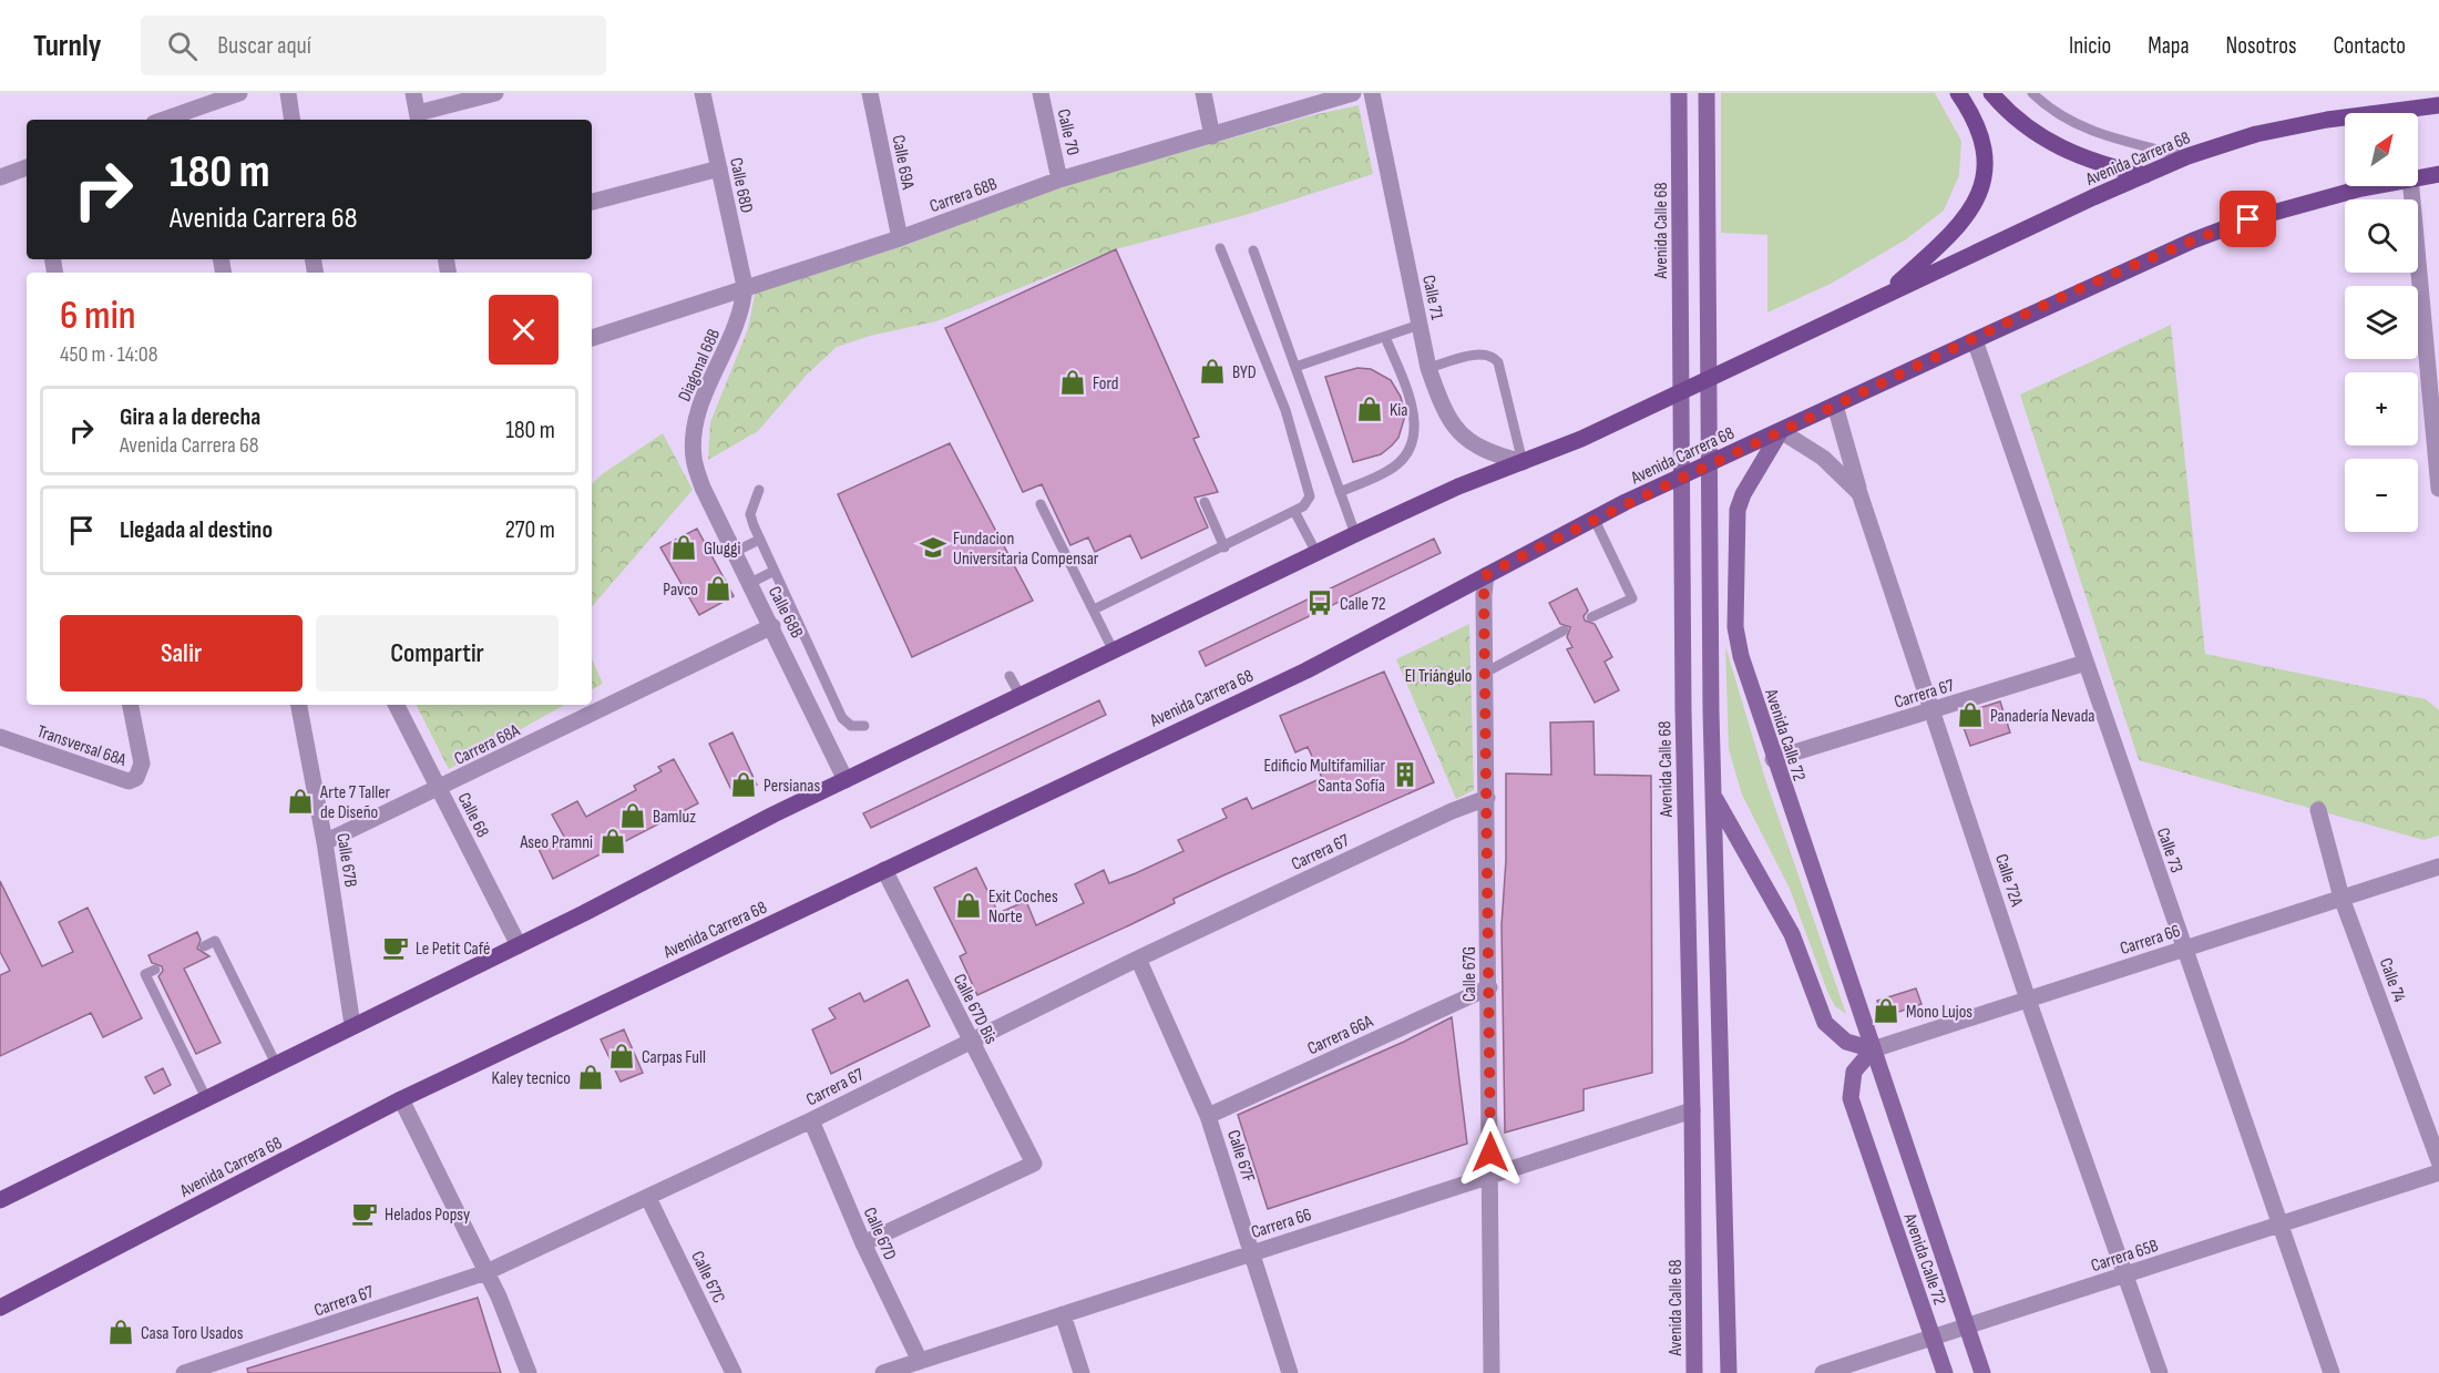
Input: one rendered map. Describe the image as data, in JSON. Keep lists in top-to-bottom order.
{
  "streets": {
    "main road": ["Avenida Carrera 68", "Avenida Calle 68", "Avenida Calle 72"],
    "street": [
      "Calle 70",
      "Calle 69A",
      "Calle 68D",
      "Carrera 68B",
      "Calle 71",
      "Diagonal 68B",
      "Calle 68B",
      "Carrera 67",
      "Carrera 68A",
      "Transversal 68A",
      "Calle 68",
      "Calle 73",
      "Calle 67B",
      "Calle 72A",
      "Carrera 66",
      "Calle 67G",
      "Calle 74",
      "Calle 67D Bis",
      "Carrera 66A",
      "Calle 67F",
      "Calle 67D",
      "Carrera 65B",
      "Calle 67C"
    ]
  },
  "crossings": [
    ["Calle 70", "Carrera 68B"],
    ["Avenida Carrera 68", "Calle 71"],
    ["Avenida Carrera 68", "Calle 68B"],
    ["Avenida Carrera 68", "Avenida Calle 72"],
    ["Avenida Carrera 68", "Calle 68"],
    ["Avenida Carrera 68", "Calle 73"],
    ["Avenida Carrera 68", "Calle 67B"],
    ["Avenida Carrera 68", "Calle 72A"],
    ["Avenida Carrera 68", "Calle 67G"],
    ["Avenida Carrera 68", "Calle 67D Bis"],
    ["Calle 69A", "Carrera 68B"],
    ["Calle 68D", "Carrera 68B"],
    ["Calle 68D", "Diagonal 68B"],
    ["Carrera 68B", "Diagonal 68B"],
    ["Avenida Calle 68", "Carrera 66"],
    ["Diagonal 68B", "Calle 68B"],
    ["Calle 68B", "Carrera 68A"],
    ["Carrera 67", "Avenida Calle 72"],
    ["Carrera 67", "Calle 73"],
    ["Carrera 67", "Calle 72A"],
    ["Carrera 67", "Calle 67G"],
    ["Carrera 67", "Calle 67D Bis"],
    ["Carrera 67", "Calle 67F"],
    ["Carrera 67", "Calle 67D"],
    ["Carrera 67", "Calle 67C"],
    ["Avenida Calle 72", "Calle 72A"],
    ["Avenida Calle 72", "Carrera 66"],
    ["Avenida Calle 72", "Carrera 65B"],
    ["Carrera 68A", "Calle 68"],
    ["Carrera 68A", "Calle 67B"],
    ["Calle 73", "Carrera 66"],
    ["Calle 73", "Carrera 65B"],
    ["Calle 72A", "Carrera 66"],
    ["Calle 72A", "Carrera 65B"],
    ["Carrera 66", "Calle 67G"],
    ["Carrera 66", "Calle 74"],
    ["Carrera 66", "Calle 67F"],
    ["Carrera 66", "Calle 67D"],
    ["Calle 67G", "Carrera 66A"],
    ["Calle 67D Bis", "Calle 67D"],
    ["Carrera 66A", "Calle 67F"]
  ],
  "parks": ["El Triángulo"],
  "places": {
    "shop": [
      "BYD",
      "Ford",
      "Kia",
      "Gluggi",
      "Pavco",
      "Panadería Nevada",
      "Persianas",
      "Arte 7 Taller de Diseño",
      "Bamluz",
      "Aseo Pramni",
      "Exit Coches Norte",
      "Mono Lujos",
      "Carpas Full",
      "Kaley tecnico",
      "Casa Toro Usados"
    ],
    "school or university": ["Fundacion Universitaria Compensar"],
    "bus stop": ["Calle 72"],
    "building": ["Edificio Multifamiliar Santa Sofía"],
    "cafe": ["Le Petit Café", "Helados Popsy"]
  },
  "north": "top right",
  "page": {
    "header": "Turnly",
    "search": "Buscar aquí",
    "nav": [
      "Inicio",
      "Mapa",
      "Nosotros",
      "Contacto"
    ],
    "map_buttons": ["+", "−"],
    "turn": ["180 m", "Avenida Carrera 68"],
    "heading": ["6 min", "450 m · 14:08"],
    "list": [
      {
        "name": "Gira a la derecha",
        "note": "Avenida Carrera 68",
        "value": "180 m"
      },
      {
        "name": "Llegada al destino",
        "value": "270 m"
      }
    ],
    "buttons": ["Salir", "Compartir"]
  }
}
